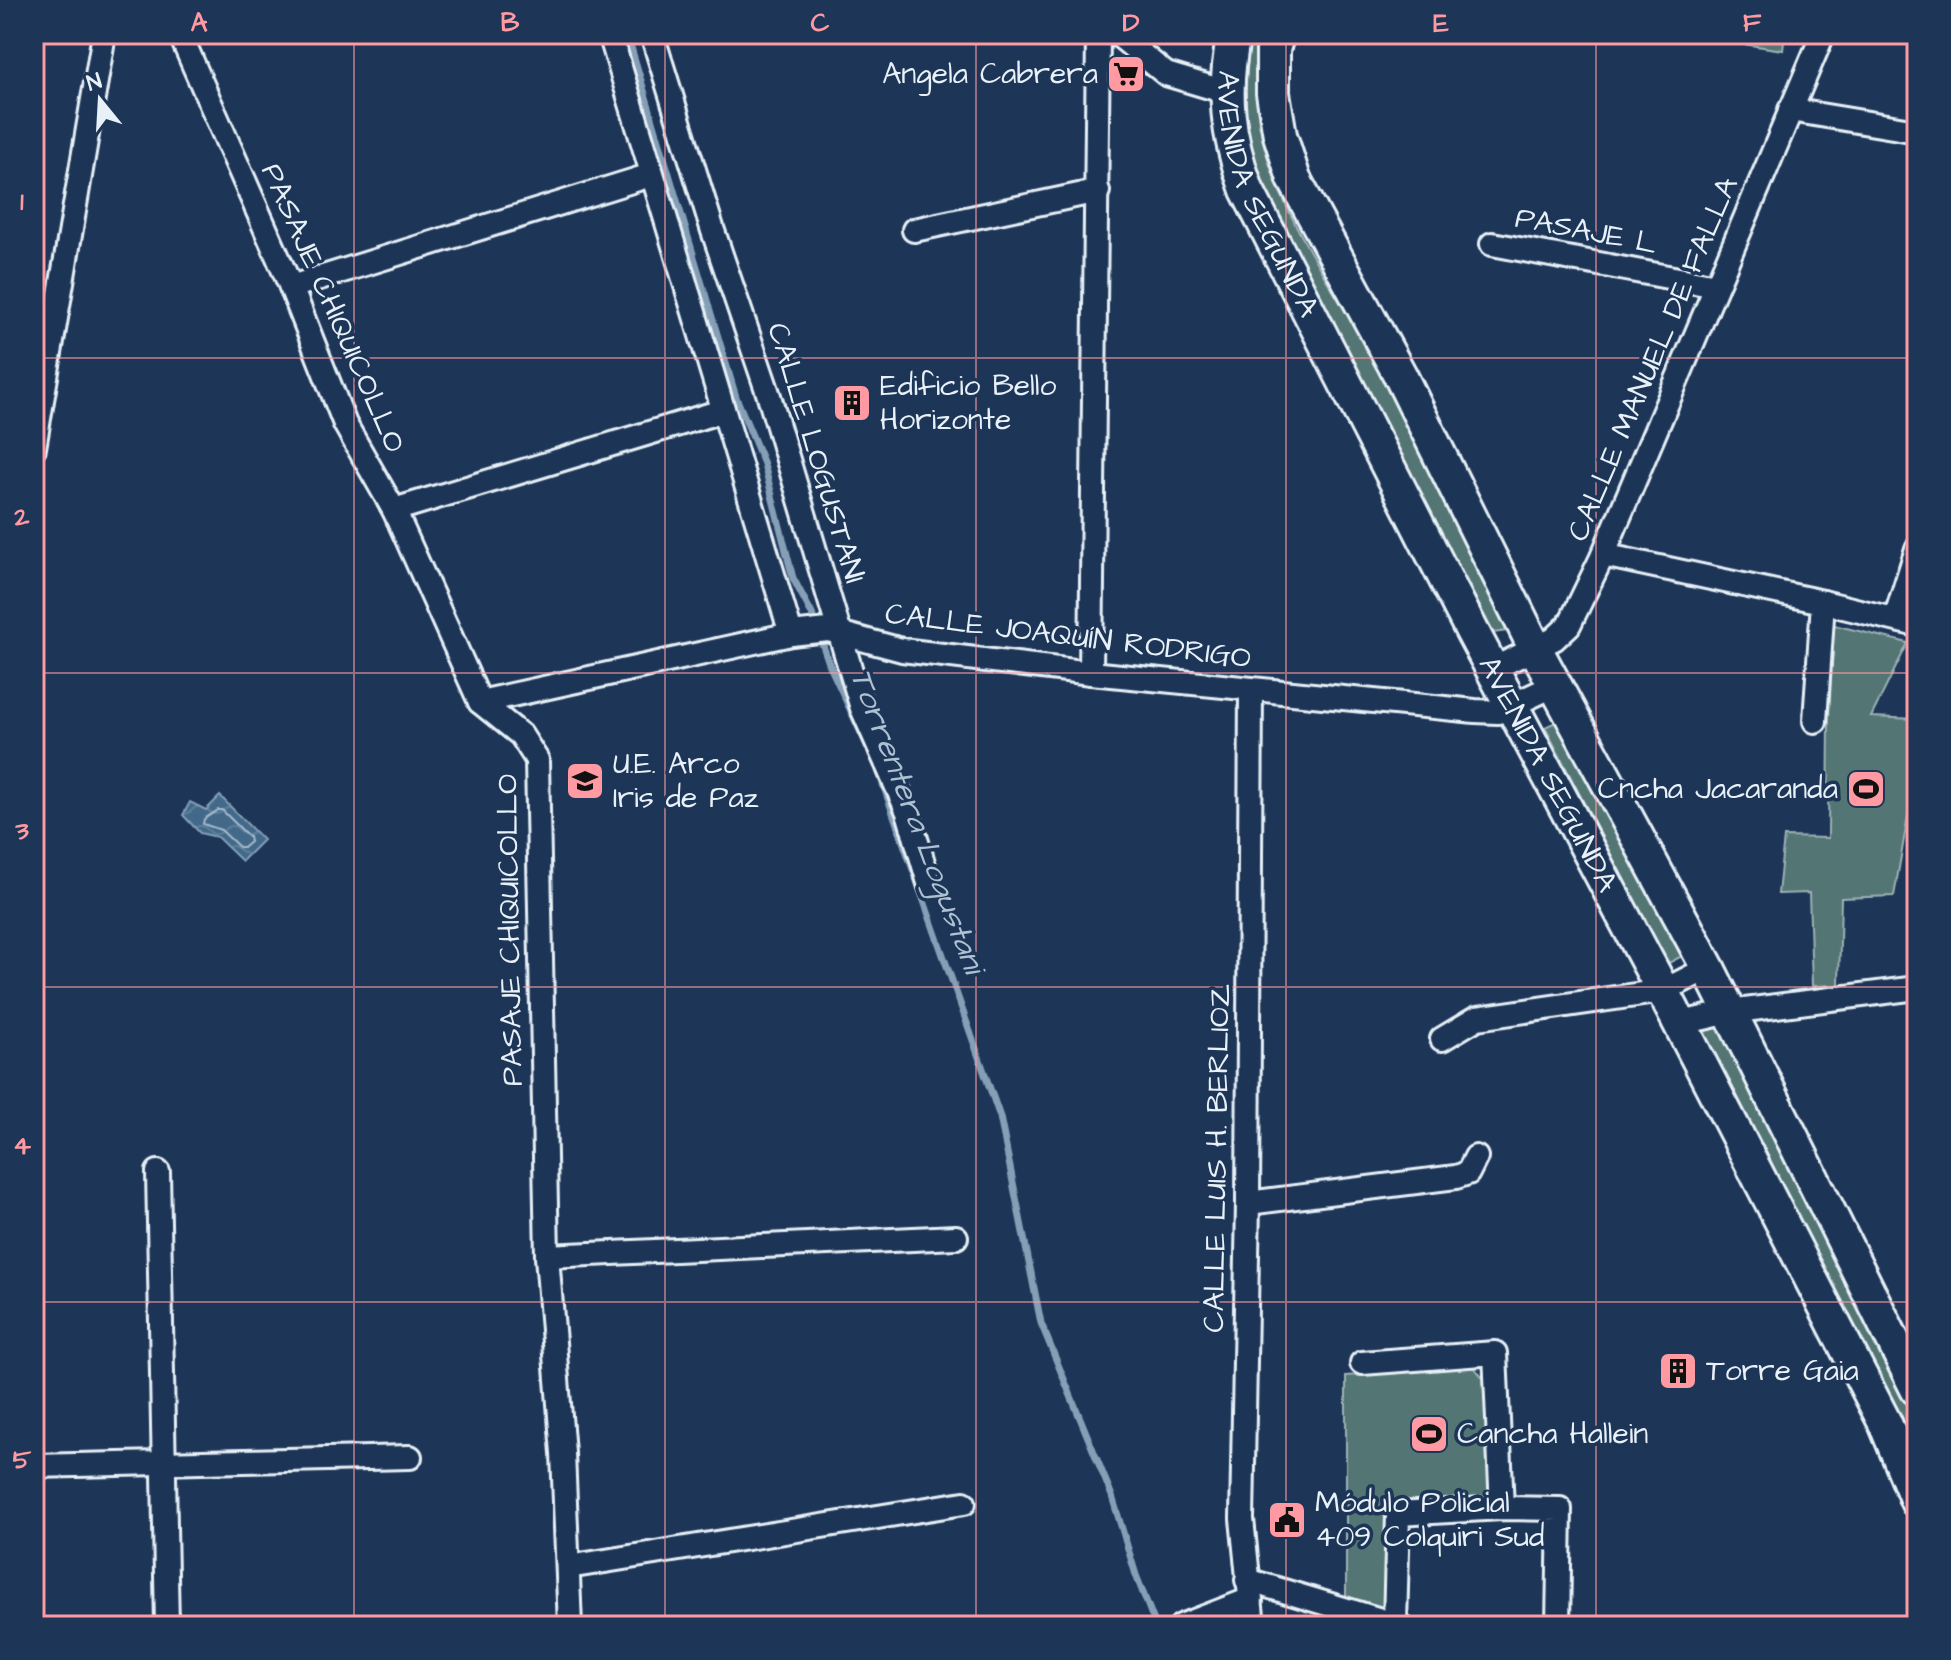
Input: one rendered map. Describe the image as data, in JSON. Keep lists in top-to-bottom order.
{
  "streets": {
    "main road": ["AVENIDA SEGUNDA"],
    "street": [
      "PASAJE L",
      "PASAJE CHIQUICOLLO",
      "CALLE MANUEL DE FALLA",
      "CALLE LOGUSTANI",
      "CALLE JOAQUÍN RODRIGO",
      "CALLE LUIS H. BERLIOZ"
    ]
  },
  "crossings": [
    ["AVENIDA SEGUNDA", "CALLE MANUEL DE FALLA"],
    ["AVENIDA SEGUNDA", "CALLE JOAQUÍN RODRIGO"],
    ["PASAJE L", "CALLE MANUEL DE FALLA"],
    ["PASAJE CHIQUICOLLO", "CALLE JOAQUÍN RODRIGO"],
    ["CALLE LOGUSTANI", "CALLE JOAQUÍN RODRIGO"],
    ["CALLE JOAQUÍN RODRIGO", "CALLE LUIS H. BERLIOZ"]
  ],
  "water": ["Torrentera Logustani"],
  "places": {
    "supermarket": ["Angela Cabrera"],
    "building": ["Edificio Bello Horizonte", "Torre Gaia"],
    "school or university": ["U.E. Arco Iris de Paz"],
    "sports": ["Cncha Jacaranda", "Cancha Hallein"],
    "public building": ["Módulo Policial 409 Colquiri Sud"]
  },
  "north": "top",
  "grid": {
    "columns": [
      "A",
      "B",
      "C",
      "D",
      "E",
      "F"
    ],
    "rows": [
      "1",
      "2",
      "3",
      "4",
      "5"
    ]
  }
}
